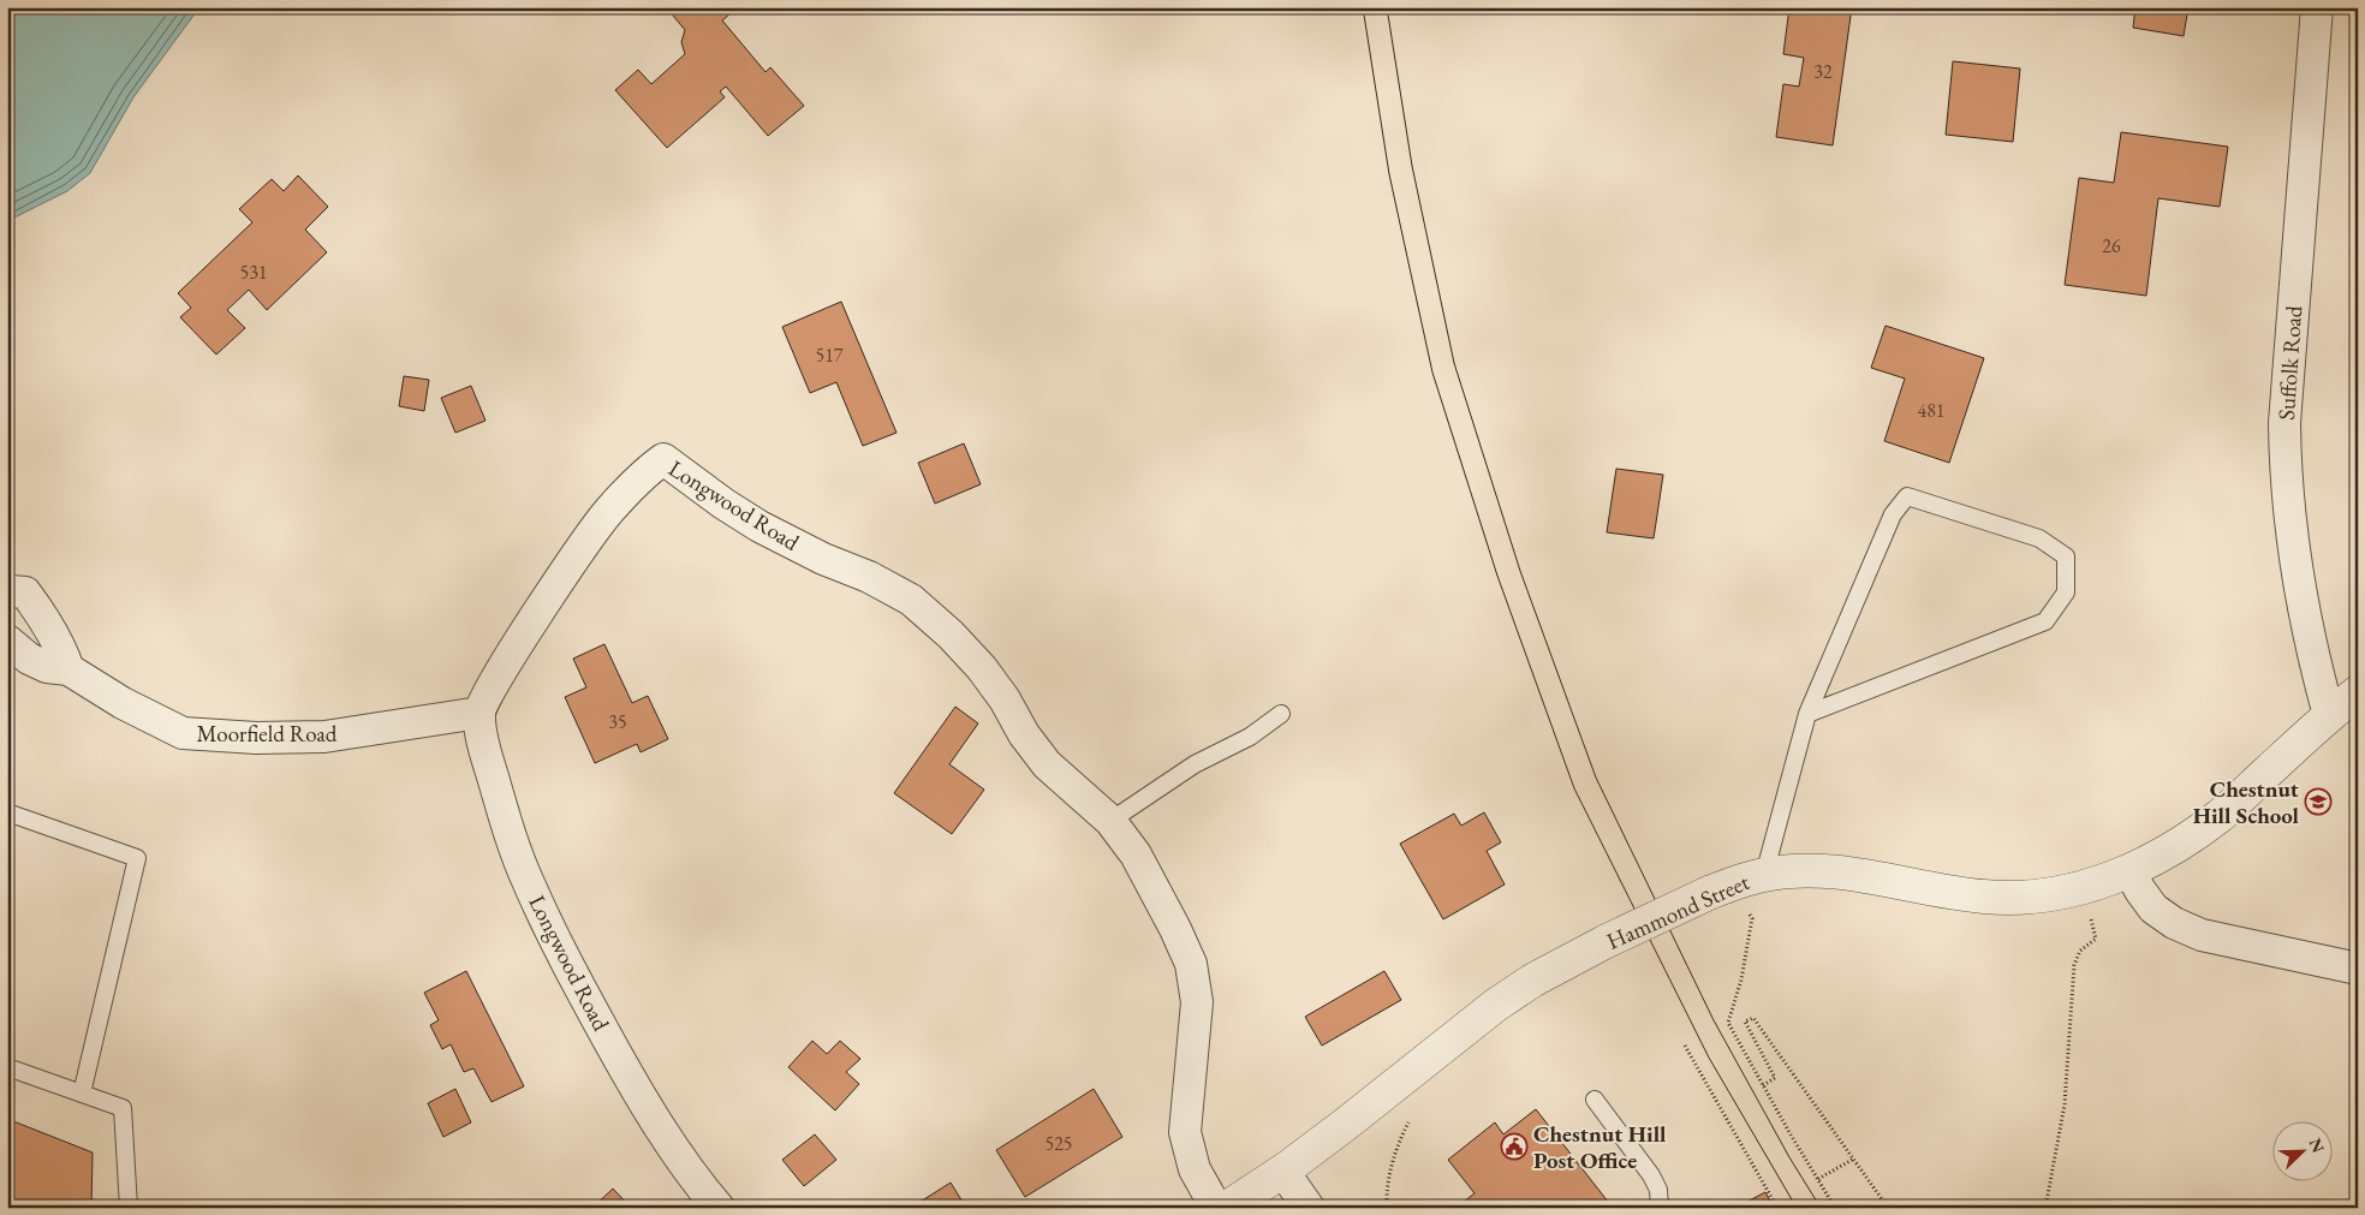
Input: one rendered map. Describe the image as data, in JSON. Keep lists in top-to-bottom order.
{
  "streets": {
    "street": [
      "Suffolk Road",
      "Longwood Road",
      "Moorfield Road",
      "Hammond Street"
    ]
  },
  "crossings": [
    ["Suffolk Road", "Hammond Street"],
    ["Longwood Road", "Moorfield Road"]
  ],
  "places": {
    "school or university": ["Chestnut Hill School"],
    "public building": ["Chestnut Hill Post Office"]
  },
  "house_numbers": [
    "32",
    "26",
    "531",
    "517",
    "481",
    "35",
    "525"
  ],
  "north": "top right"
}
